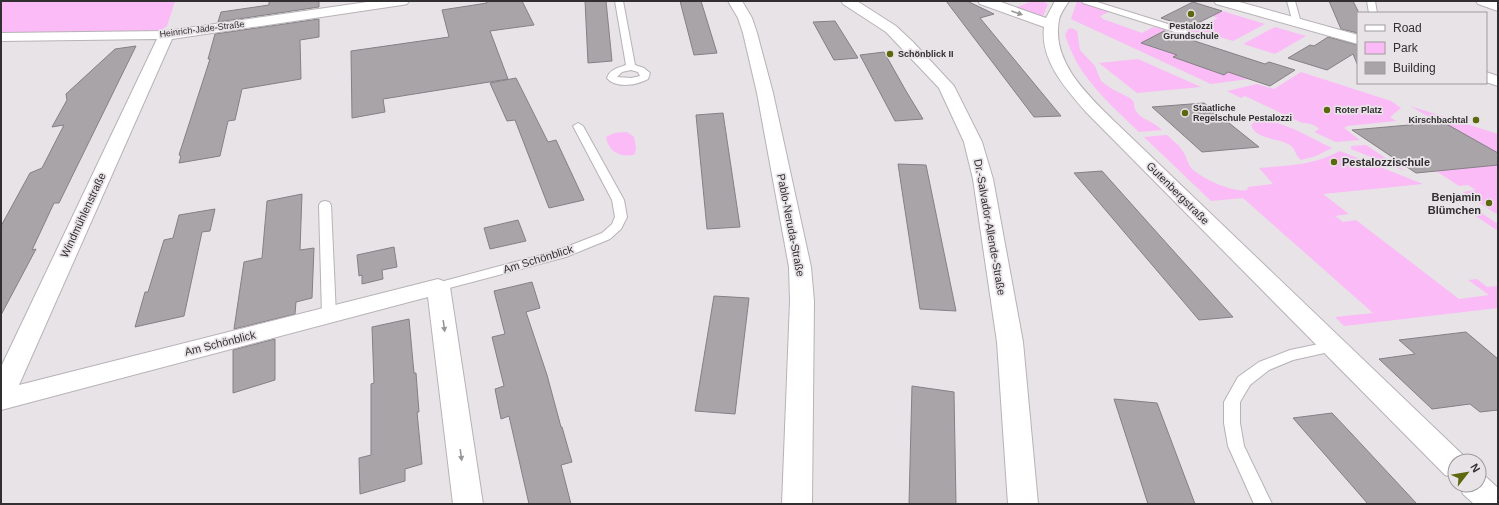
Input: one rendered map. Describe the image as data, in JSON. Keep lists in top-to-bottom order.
{
  "streets": {
    "street": [
      "Heinrich-Jäde-Straße",
      "Gutenbergstraße",
      "Windmühlenstraße",
      "Pablo-Neruda-Straße",
      "Dr.-Salvador-Allende-Straße",
      "Am Schönblick"
    ]
  },
  "crossings": [
    ["Heinrich-Jäde-Straße", "Windmühlenstraße"]
  ],
  "places": [
    "Pestalozzi Grundschule",
    "Schönblick II",
    "Roter Platz",
    "Staatliche Regelschule Pestalozzi",
    "Kirschbachtal",
    "Pestalozzischule",
    "Benjamin Blümchen"
  ],
  "legend": ["Road", "Park", "Building"],
  "north": "top right"
}
